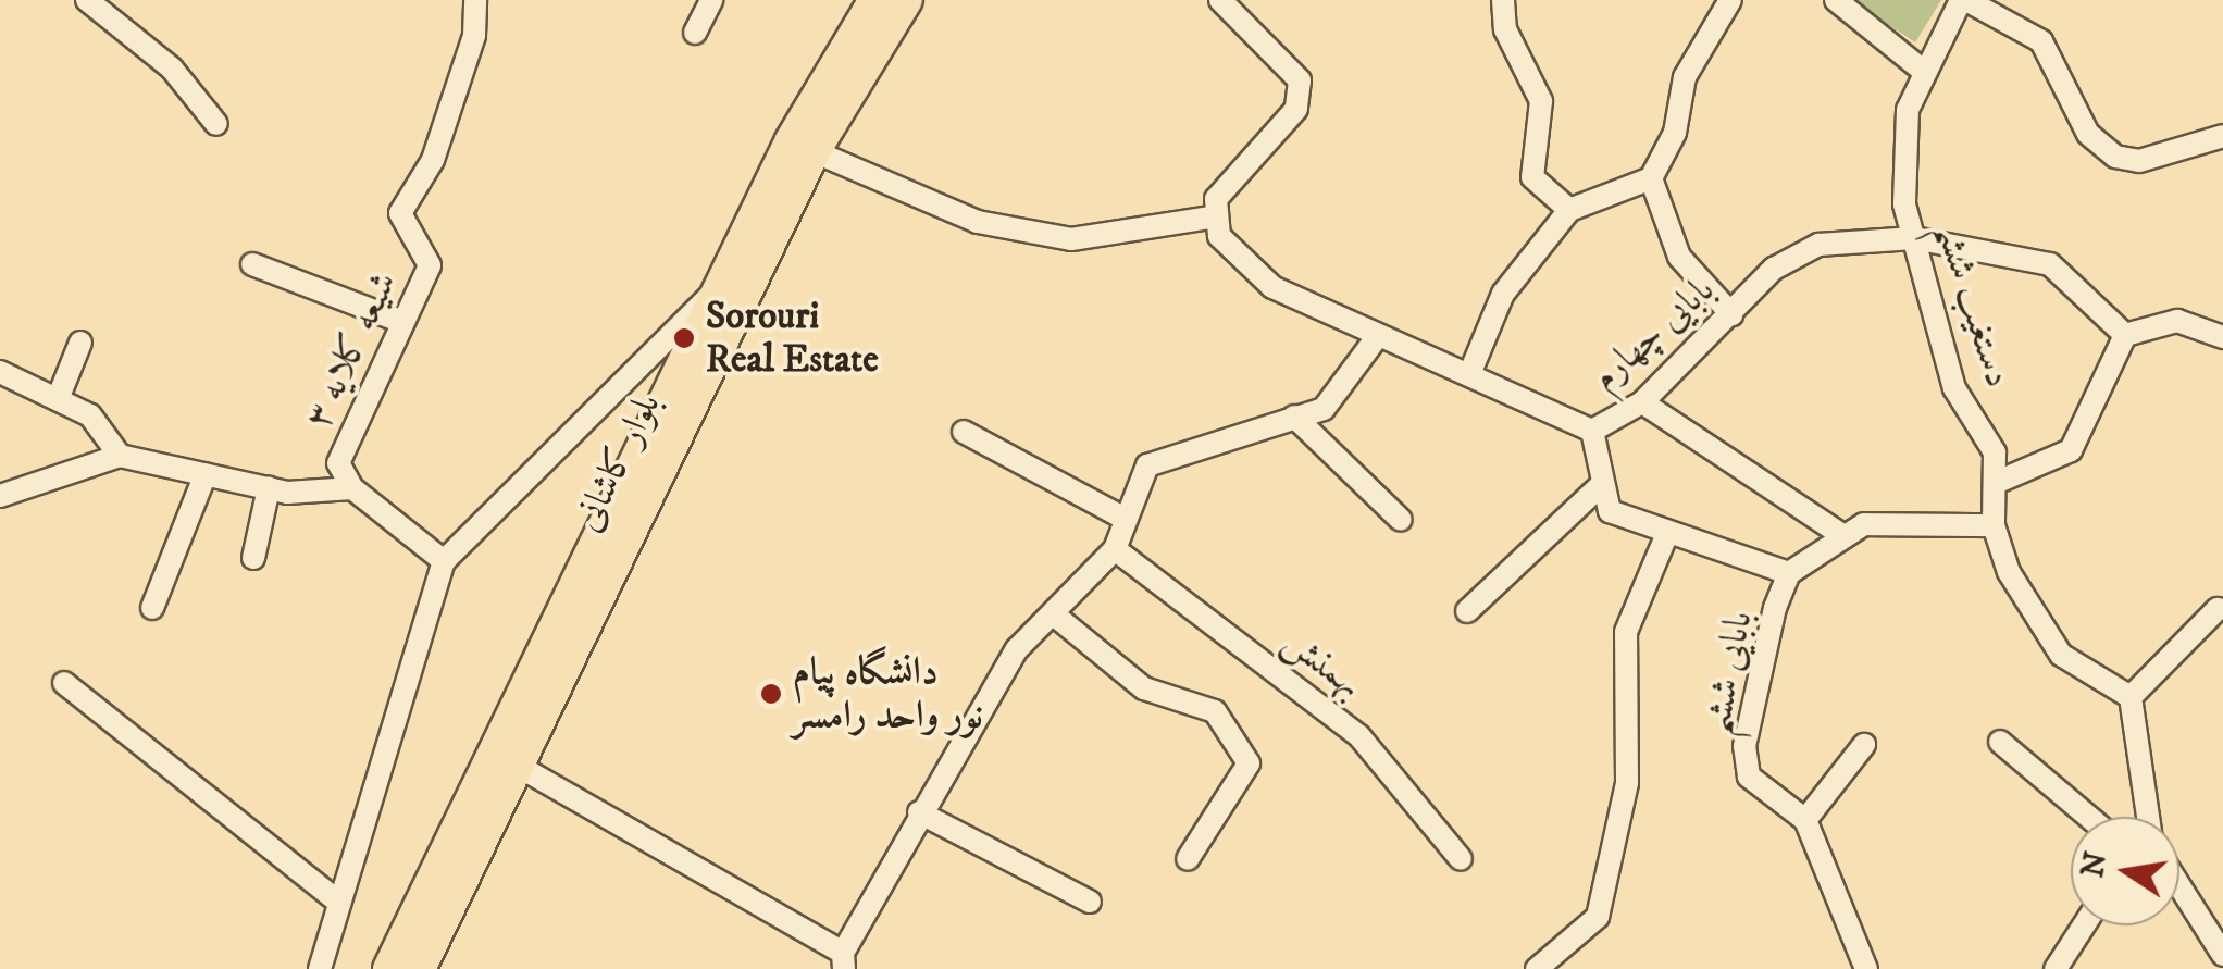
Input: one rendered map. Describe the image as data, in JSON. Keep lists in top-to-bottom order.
{
  "streets": {
    "main road": ["بلوار کاشانی"],
    "street": [
      "دستغیب ششم",
      "بابایی چهارم",
      "شیعه کلایه ۳",
      "بهمنش",
      "بابایی ششم"
    ]
  },
  "crossings": [
    ["دستغیب ششم", "بابایی چهارم"],
    ["دستغیب ششم", "بابایی ششم"]
  ],
  "places": ["Sorouri Real Estate", "دانشگاه پیام نور واحد رامسر"],
  "north": "left"
}
